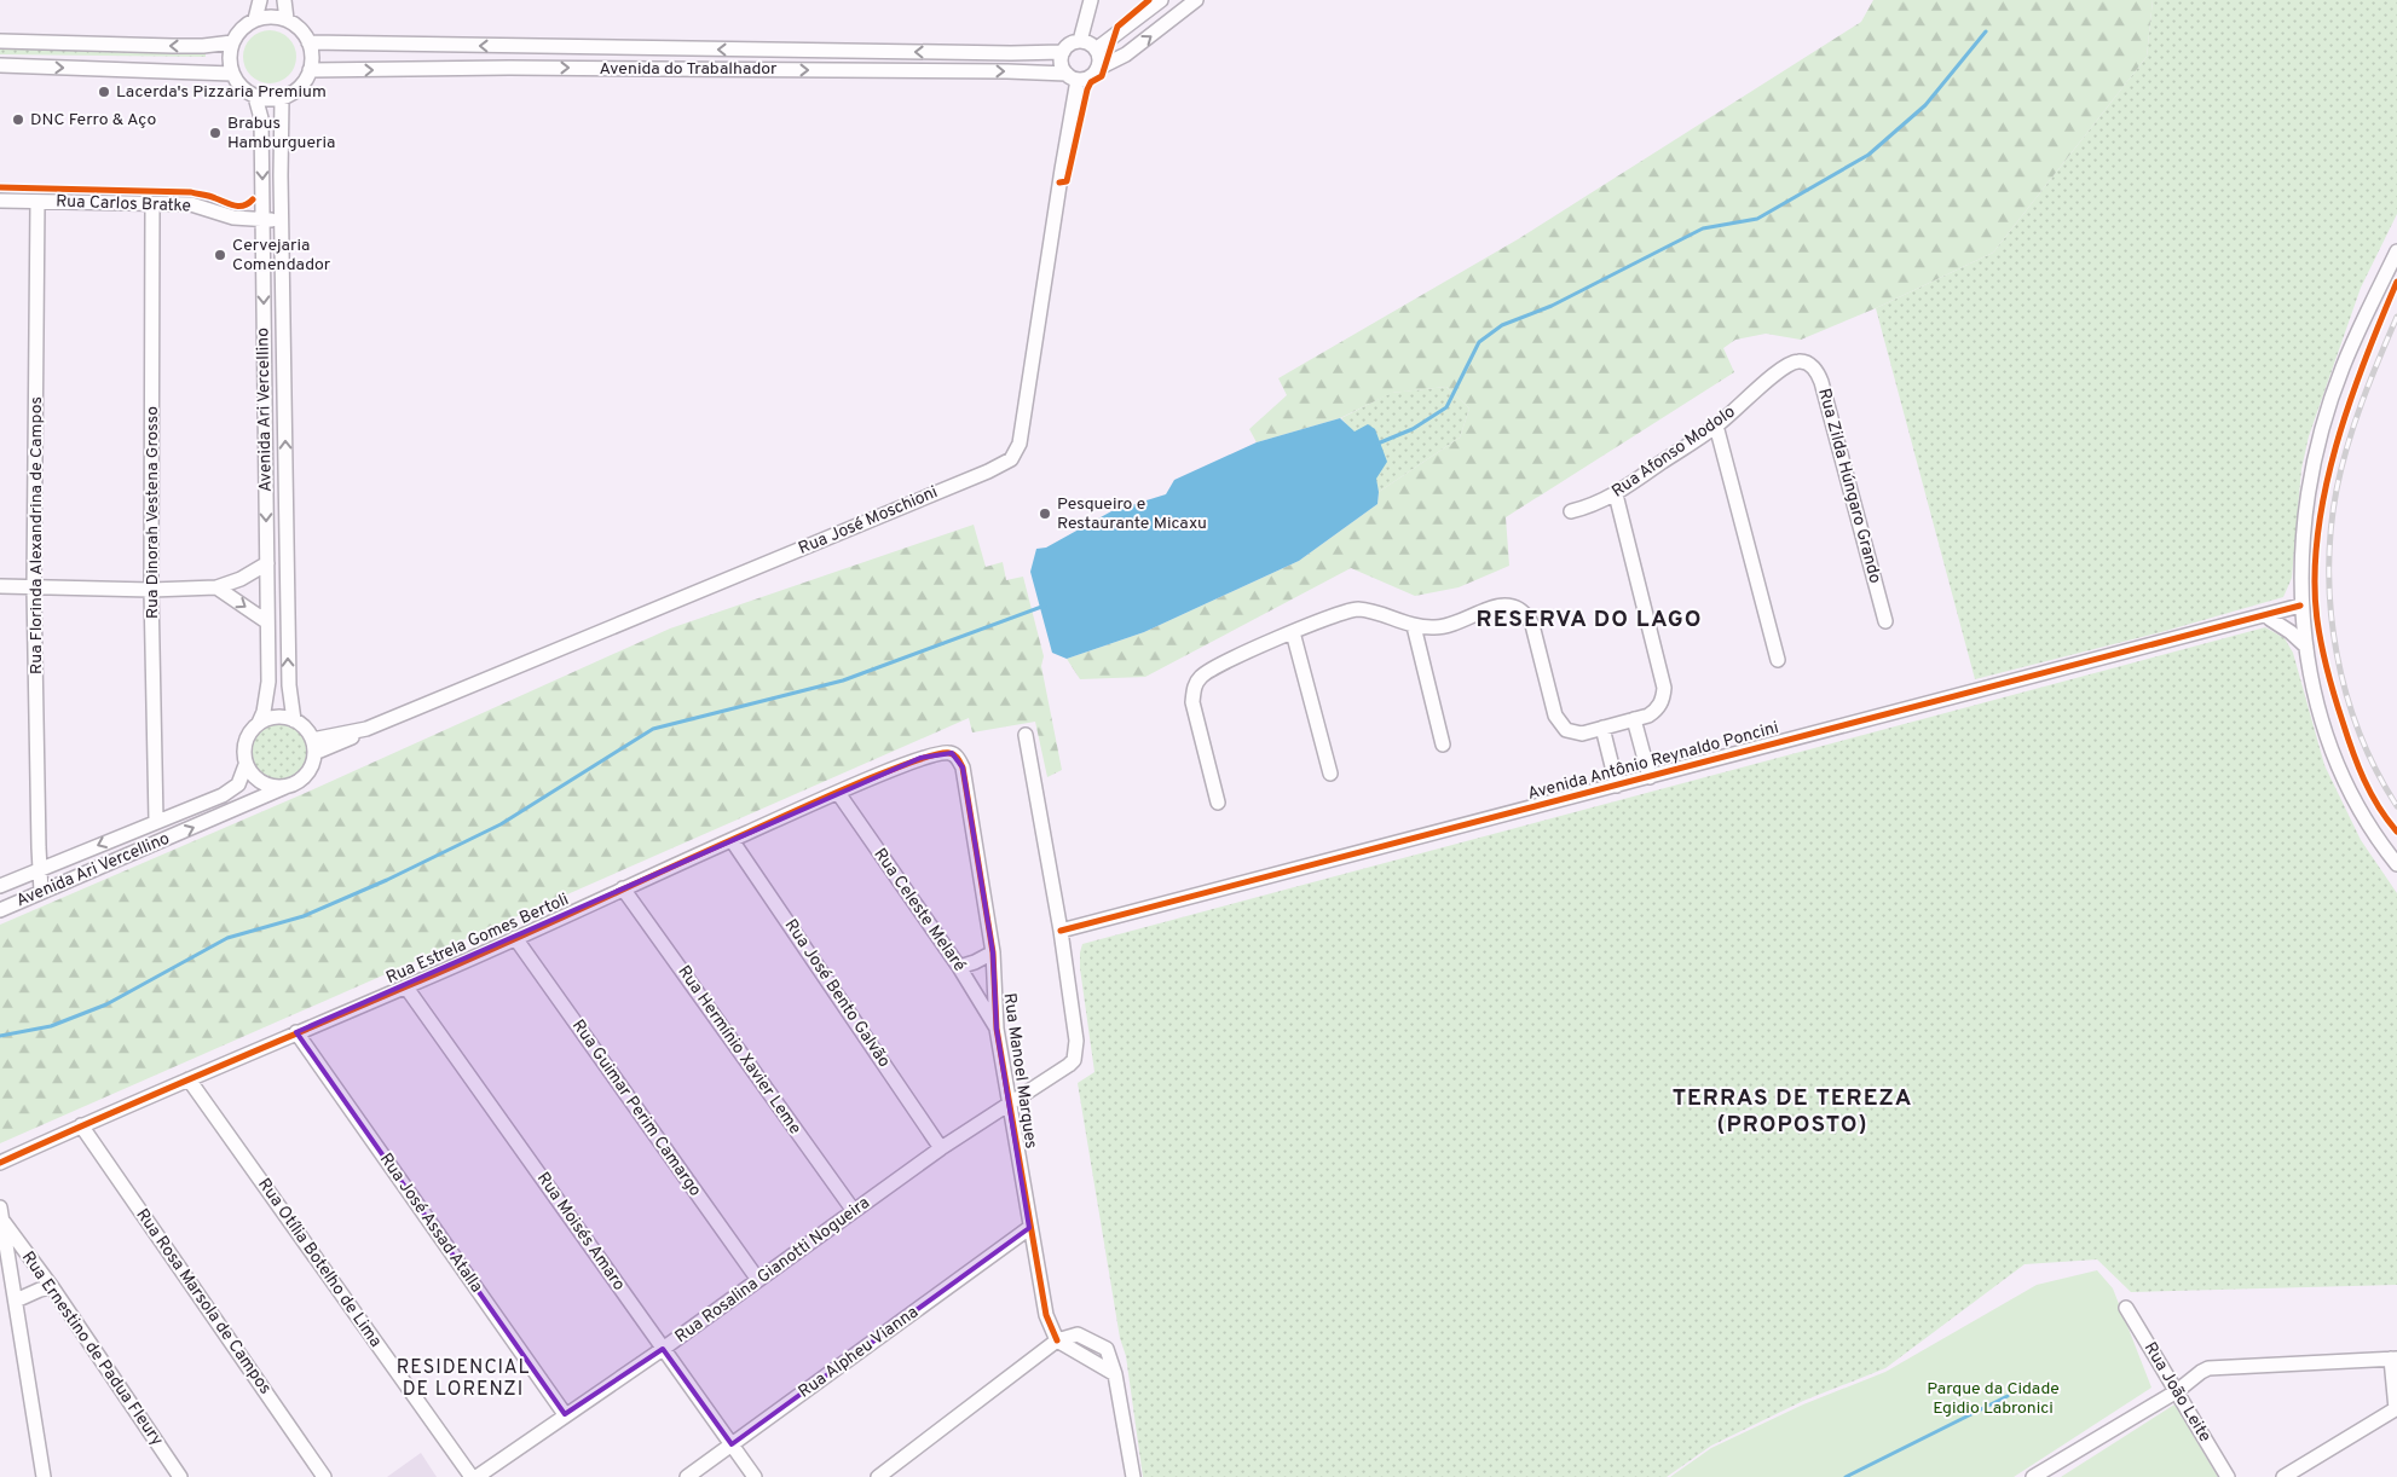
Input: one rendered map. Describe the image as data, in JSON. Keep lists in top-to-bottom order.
{
  "streets": {
    "street": [
      "Avenida do Trabalhador",
      "Rua Carlos Bratke",
      "Avenida Ari Vercellino",
      "Rua Afonso Modolo",
      "Rua Zilda Húngaro Grando",
      "Rua Dinorah Vestena Grosso",
      "Rua José Moschioni",
      "Rua Florinda Alexandrina de Campos",
      "Avenida Antônio Reynaldo Poncini",
      "Rua Celeste Melaré",
      "Rua Estrela Gomes Bertoli",
      "Rua José Bento Galvão",
      "Rua Hermínio Xavier Leme",
      "Rua Manoel Marques",
      "Rua Guimar Perim Camargo",
      "Rua José Assad Atalla",
      "Rua Moisés Amaro",
      "Rua Otília Botelho de Lima",
      "Rua Rosalina Gianotti Nogueira",
      "Rua Rosa Marsola de Campos",
      "Rua Ernestino de Padua Fleury",
      "Rua Alpheu Vianna",
      "Rua João Leite"
    ]
  },
  "crossings": [
    ["Avenida do Trabalhador", "Avenida Ari Vercellino"],
    ["Avenida do Trabalhador", "Rua José Moschioni"],
    ["Rua Carlos Bratke", "Avenida Ari Vercellino"],
    ["Rua Carlos Bratke", "Rua Dinorah Vestena Grosso"],
    ["Rua Carlos Bratke", "Rua Florinda Alexandrina de Campos"],
    ["Avenida Ari Vercellino", "Rua Dinorah Vestena Grosso"],
    ["Avenida Ari Vercellino", "Rua José Moschioni"],
    ["Avenida Ari Vercellino", "Rua Florinda Alexandrina de Campos"],
    ["Rua Afonso Modolo", "Rua Zilda Húngaro Grando"],
    ["Avenida Antônio Reynaldo Poncini", "Rua Rosalina Gianotti Nogueira"],
    ["Rua Celeste Melaré", "Rua Estrela Gomes Bertoli"],
    ["Rua Celeste Melaré", "Rua Manoel Marques"],
    ["Rua Estrela Gomes Bertoli", "Rua José Bento Galvão"],
    ["Rua Estrela Gomes Bertoli", "Rua Hermínio Xavier Leme"],
    ["Rua Estrela Gomes Bertoli", "Rua Manoel Marques"],
    ["Rua Estrela Gomes Bertoli", "Rua Guimar Perim Camargo"],
    ["Rua Estrela Gomes Bertoli", "Rua José Assad Atalla"],
    ["Rua Estrela Gomes Bertoli", "Rua Moisés Amaro"],
    ["Rua Estrela Gomes Bertoli", "Rua Otília Botelho de Lima"],
    ["Rua Estrela Gomes Bertoli", "Rua Rosa Marsola de Campos"],
    ["Rua José Bento Galvão", "Rua Rosalina Gianotti Nogueira"],
    ["Rua Hermínio Xavier Leme", "Rua Rosalina Gianotti Nogueira"],
    ["Rua Manoel Marques", "Rua Rosalina Gianotti Nogueira"],
    ["Rua Manoel Marques", "Rua Alpheu Vianna"],
    ["Rua Guimar Perim Camargo", "Rua Rosalina Gianotti Nogueira"],
    ["Rua José Assad Atalla", "Rua Rosalina Gianotti Nogueira"],
    ["Rua Moisés Amaro", "Rua Rosalina Gianotti Nogueira"],
    ["Rua Moisés Amaro", "Rua Alpheu Vianna"]
  ],
  "districts": ["RESERVA DO LAGO", "TERRAS DE TEREZA (PROPOSTO)", "RESIDENCIAL DE LORENZI"],
  "parks": ["Parque da Cidade Egidio Labronici"],
  "places": [
    "Lacerda's Pizzaria Premium",
    "DNC Ferro & Aço",
    "Brabus Hamburgueria",
    "Cervejaria Comendador",
    "Pesqueiro e Restaurante Micaxu"
  ]
}
